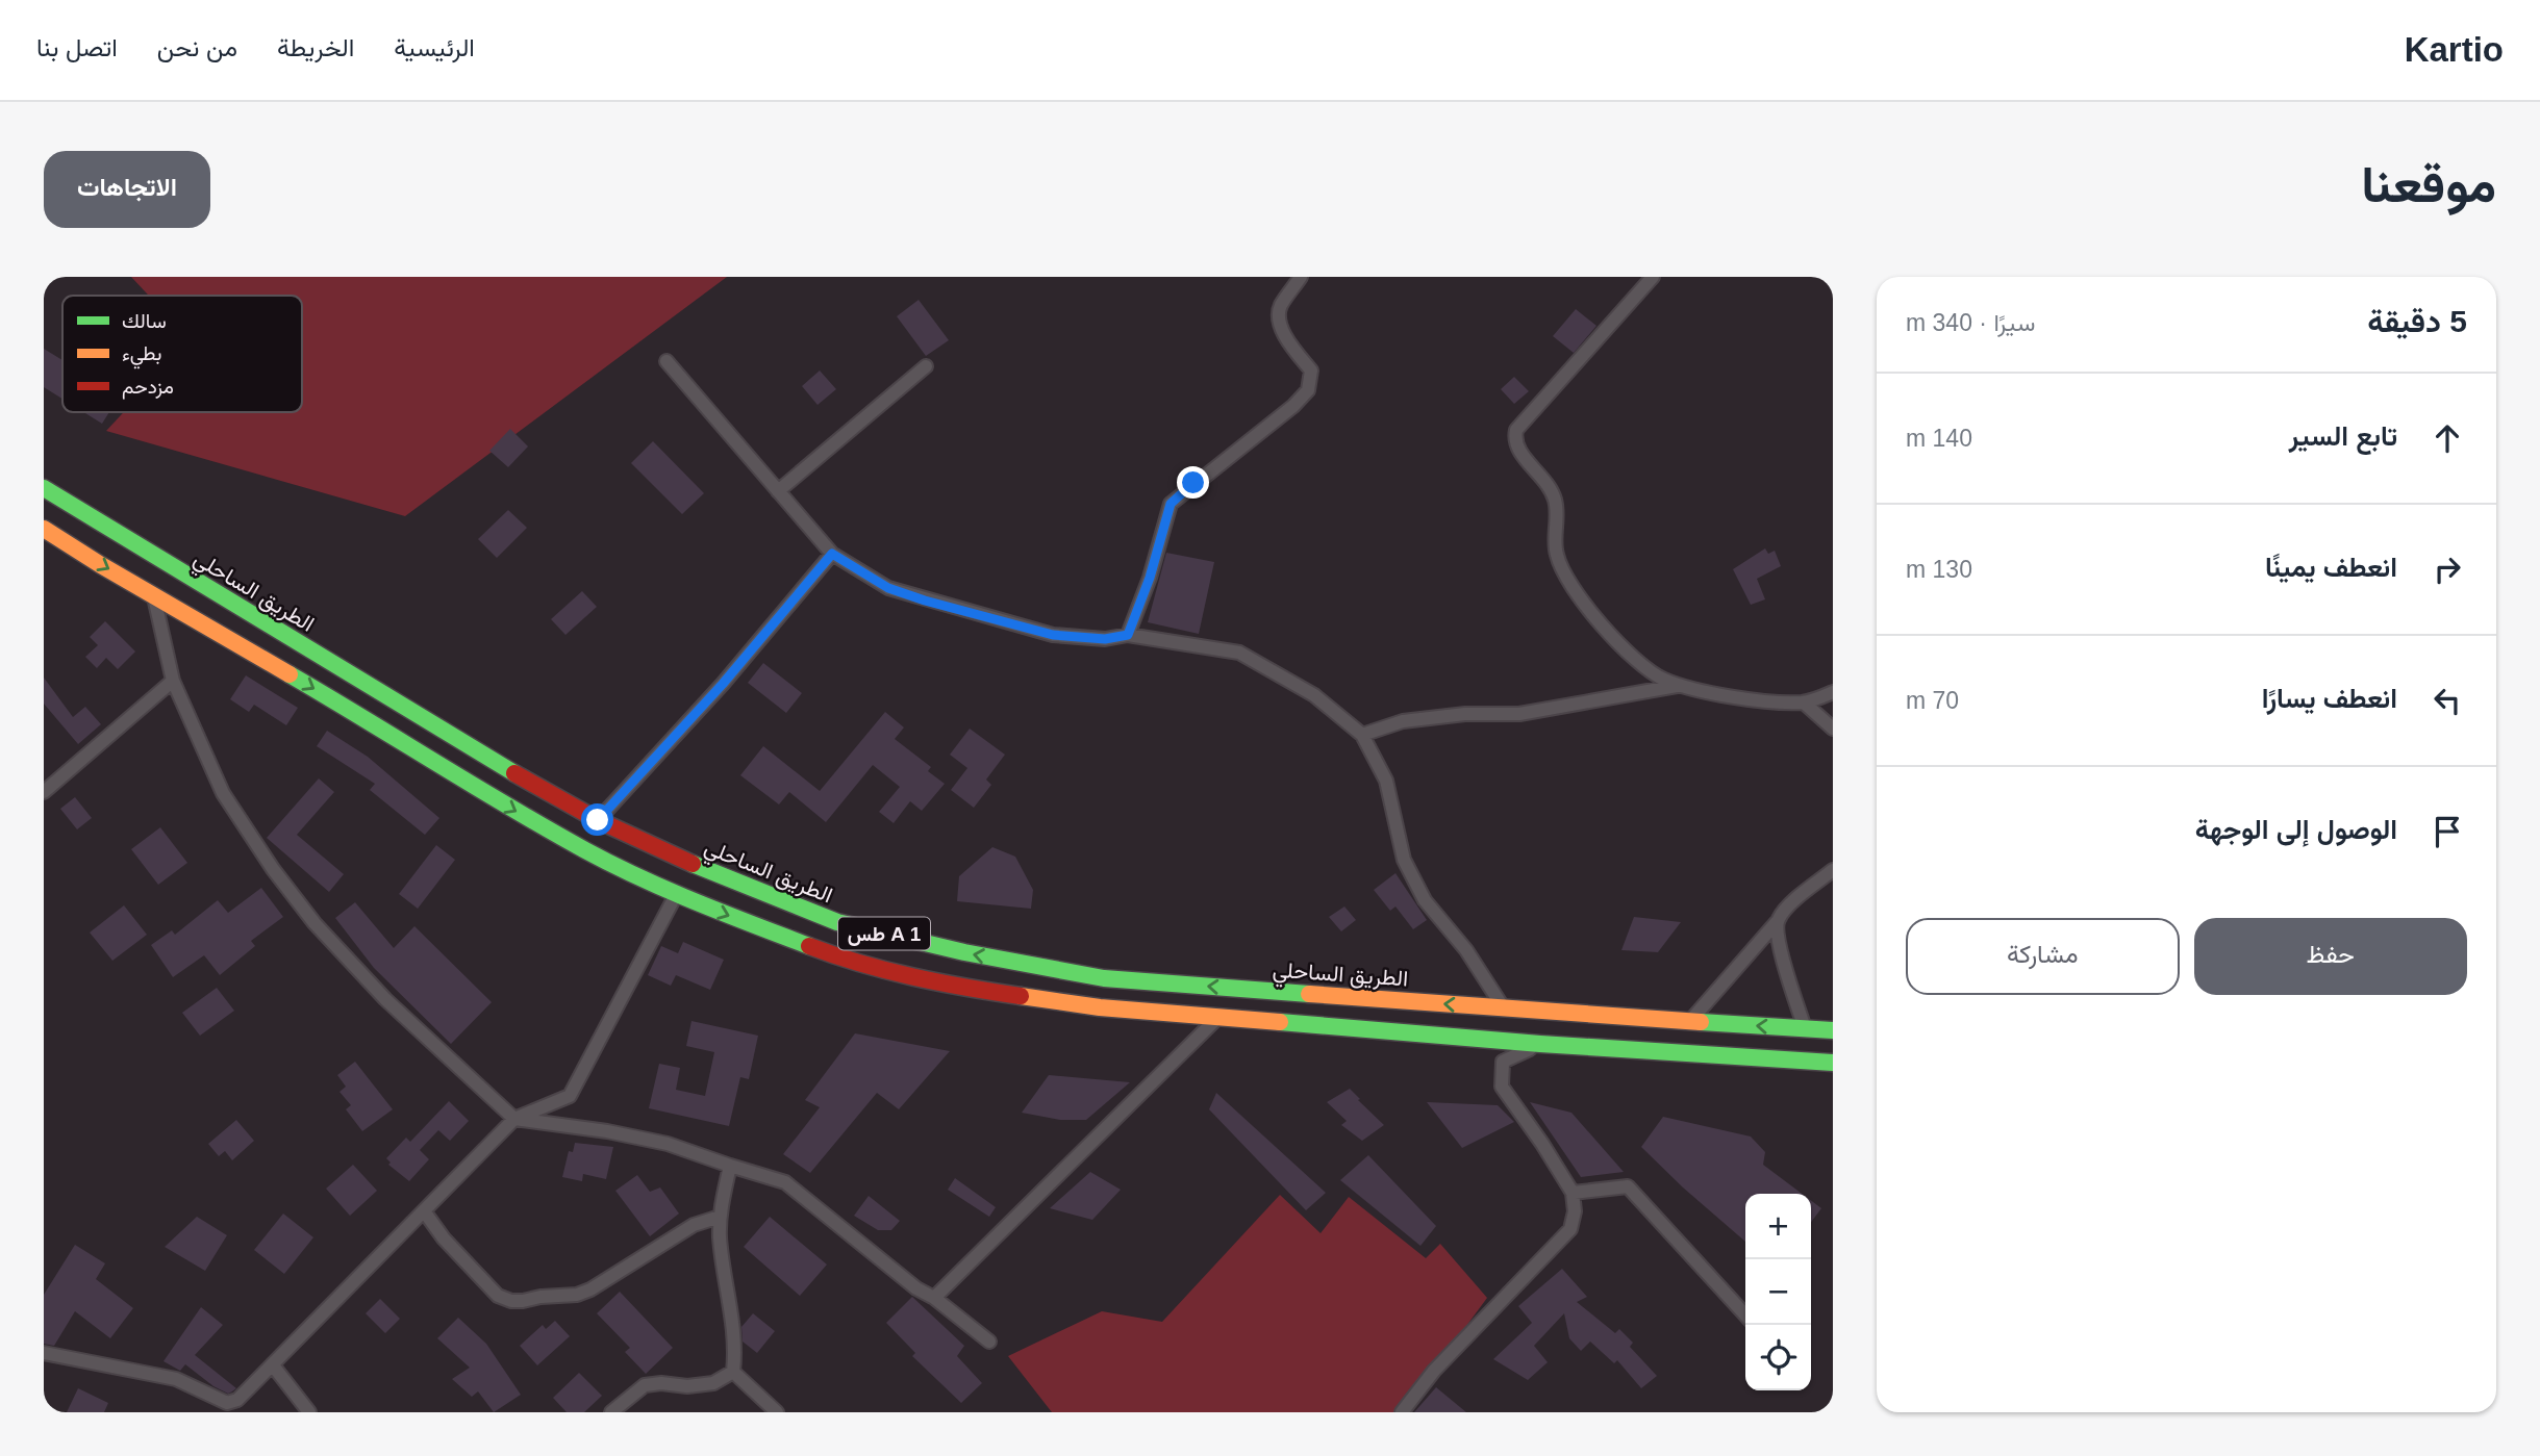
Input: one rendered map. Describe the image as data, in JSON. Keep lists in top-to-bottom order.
{
  "streets": {
    "highway": ["الطريق الساحلي", "طس A 1"]
  },
  "legend": ["سالك", "بطيء", "مزدحم"],
  "page": {
    "header": "Kartio",
    "nav": [
      "الرئيسية",
      "الخريطة",
      "من نحن",
      "اتصل بنا"
    ],
    "title": "موقعنا",
    "buttons": [
      "الاتجاهات",
      ["حفظ", "مشاركة"]
    ],
    "heading": ["5 دقيقة", "سيرًا · 340 m"],
    "list": [
      ["تابع السير", "140 m"],
      ["انعطف يمينًا", "130 m"],
      ["انعطف يسارًا", "70 m"],
      "الوصول إلى الوجهة"
    ],
    "map_buttons": ["+", "−"]
  }
}
